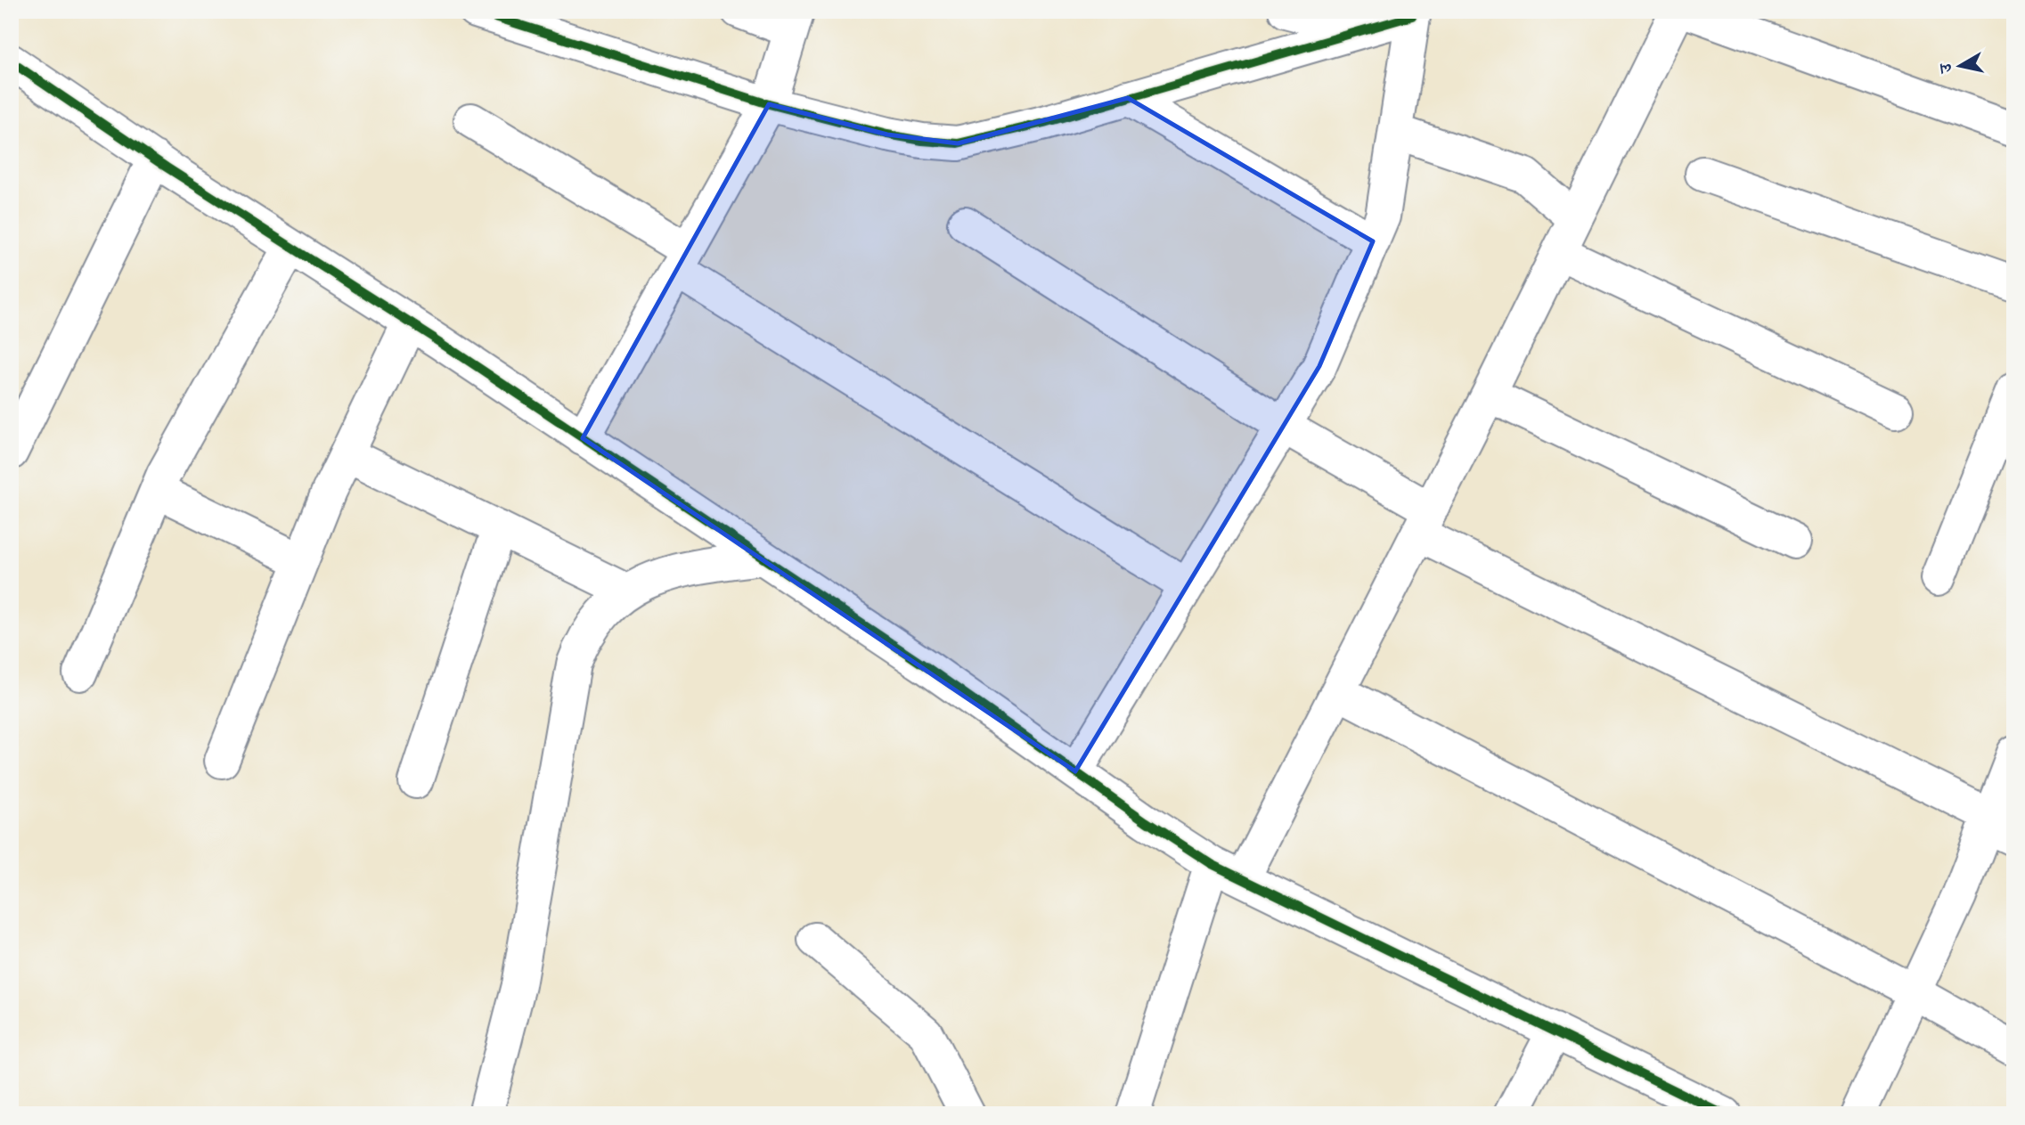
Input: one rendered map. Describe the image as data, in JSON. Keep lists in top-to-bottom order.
{
  "north": "left"
}
